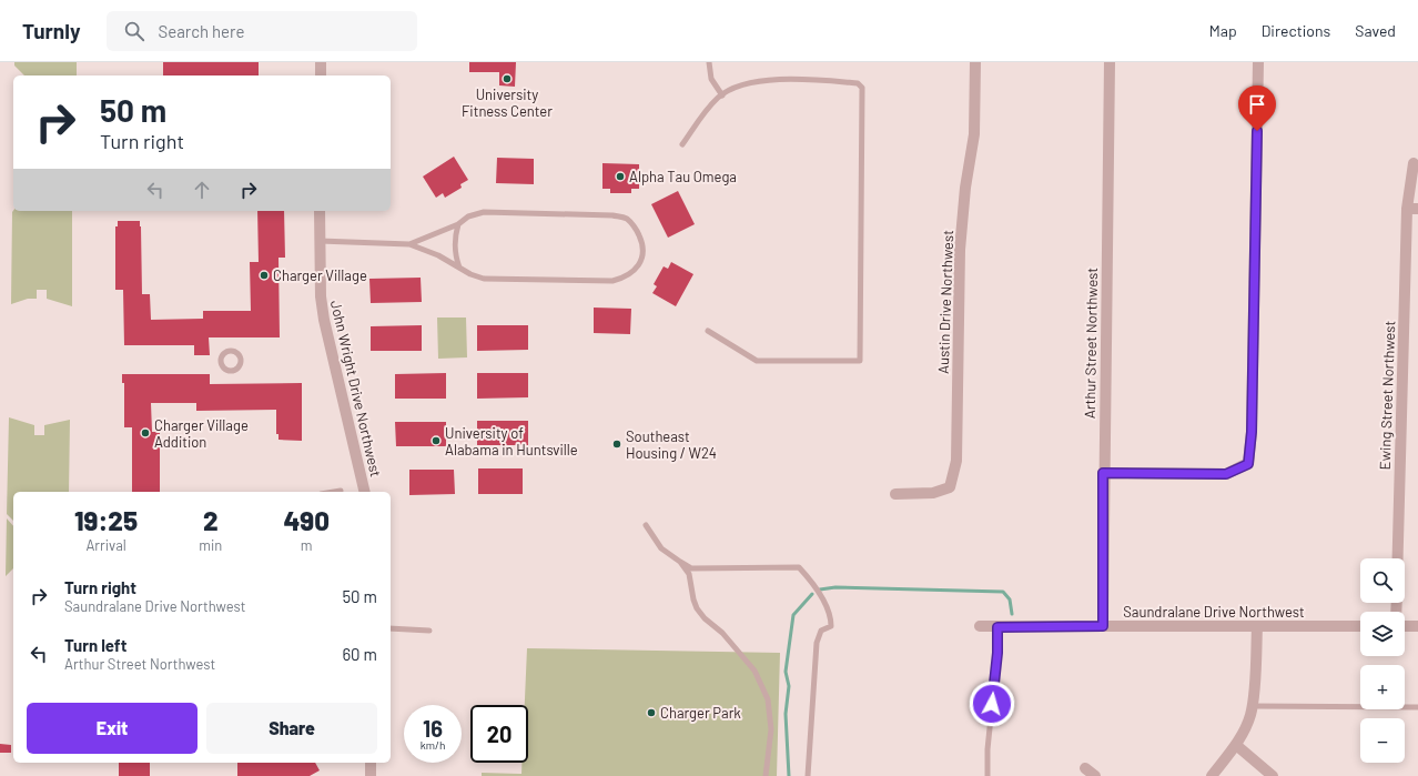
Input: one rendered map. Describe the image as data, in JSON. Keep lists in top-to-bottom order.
{
  "streets": {
    "street": [
      "Austin Drive Northwest",
      "Arthur Street Northwest",
      "John Wright Drive Northwest",
      "Ewing Street Northwest",
      "Saundralane Drive Northwest"
    ]
  },
  "crossings": [
    ["Arthur Street Northwest", "Saundralane Drive Northwest"]
  ],
  "places": [
    "University Fitness Center",
    "Alpha Tau Omega",
    "Charger Village",
    "Charger Village Addition",
    "University of Alabama in Huntsville",
    "Southeast Housing / W24",
    "Charger Park"
  ],
  "page": {
    "header": "Turnly",
    "search": "Search here",
    "nav": ["Map", "Directions", "Saved"],
    "turn": ["50 m", "Turn right"],
    "eta": [
      "19:25",
      "Arrival",
      "2",
      "min",
      "490",
      "m"
    ],
    "map_buttons": ["+", "−"],
    "list": [
      {
        "name": "Turn right",
        "note": "Saundralane Drive Northwest",
        "value": "50 m"
      },
      {
        "name": "Turn left",
        "note": "Arthur Street Northwest",
        "value": "60 m"
      }
    ],
    "buttons": ["Exit", "Share"],
    "speed": "16 km/h",
    "limit": "20"
  }
}
